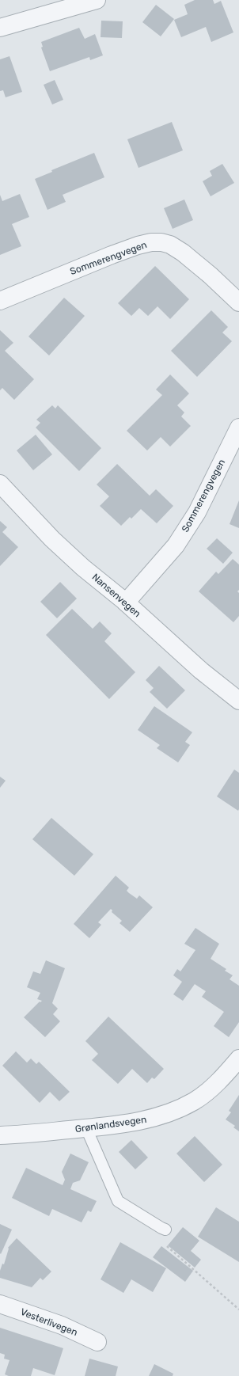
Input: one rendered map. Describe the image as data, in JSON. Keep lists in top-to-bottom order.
{
  "streets": {
    "street": [
      "Sommerengvegen",
      "Nansenvegen",
      "Grønlandsvegen",
      "Vesterlivegen"
    ]
  },
  "crossings": [
    ["Sommerengvegen", "Nansenvegen"]
  ]
}
